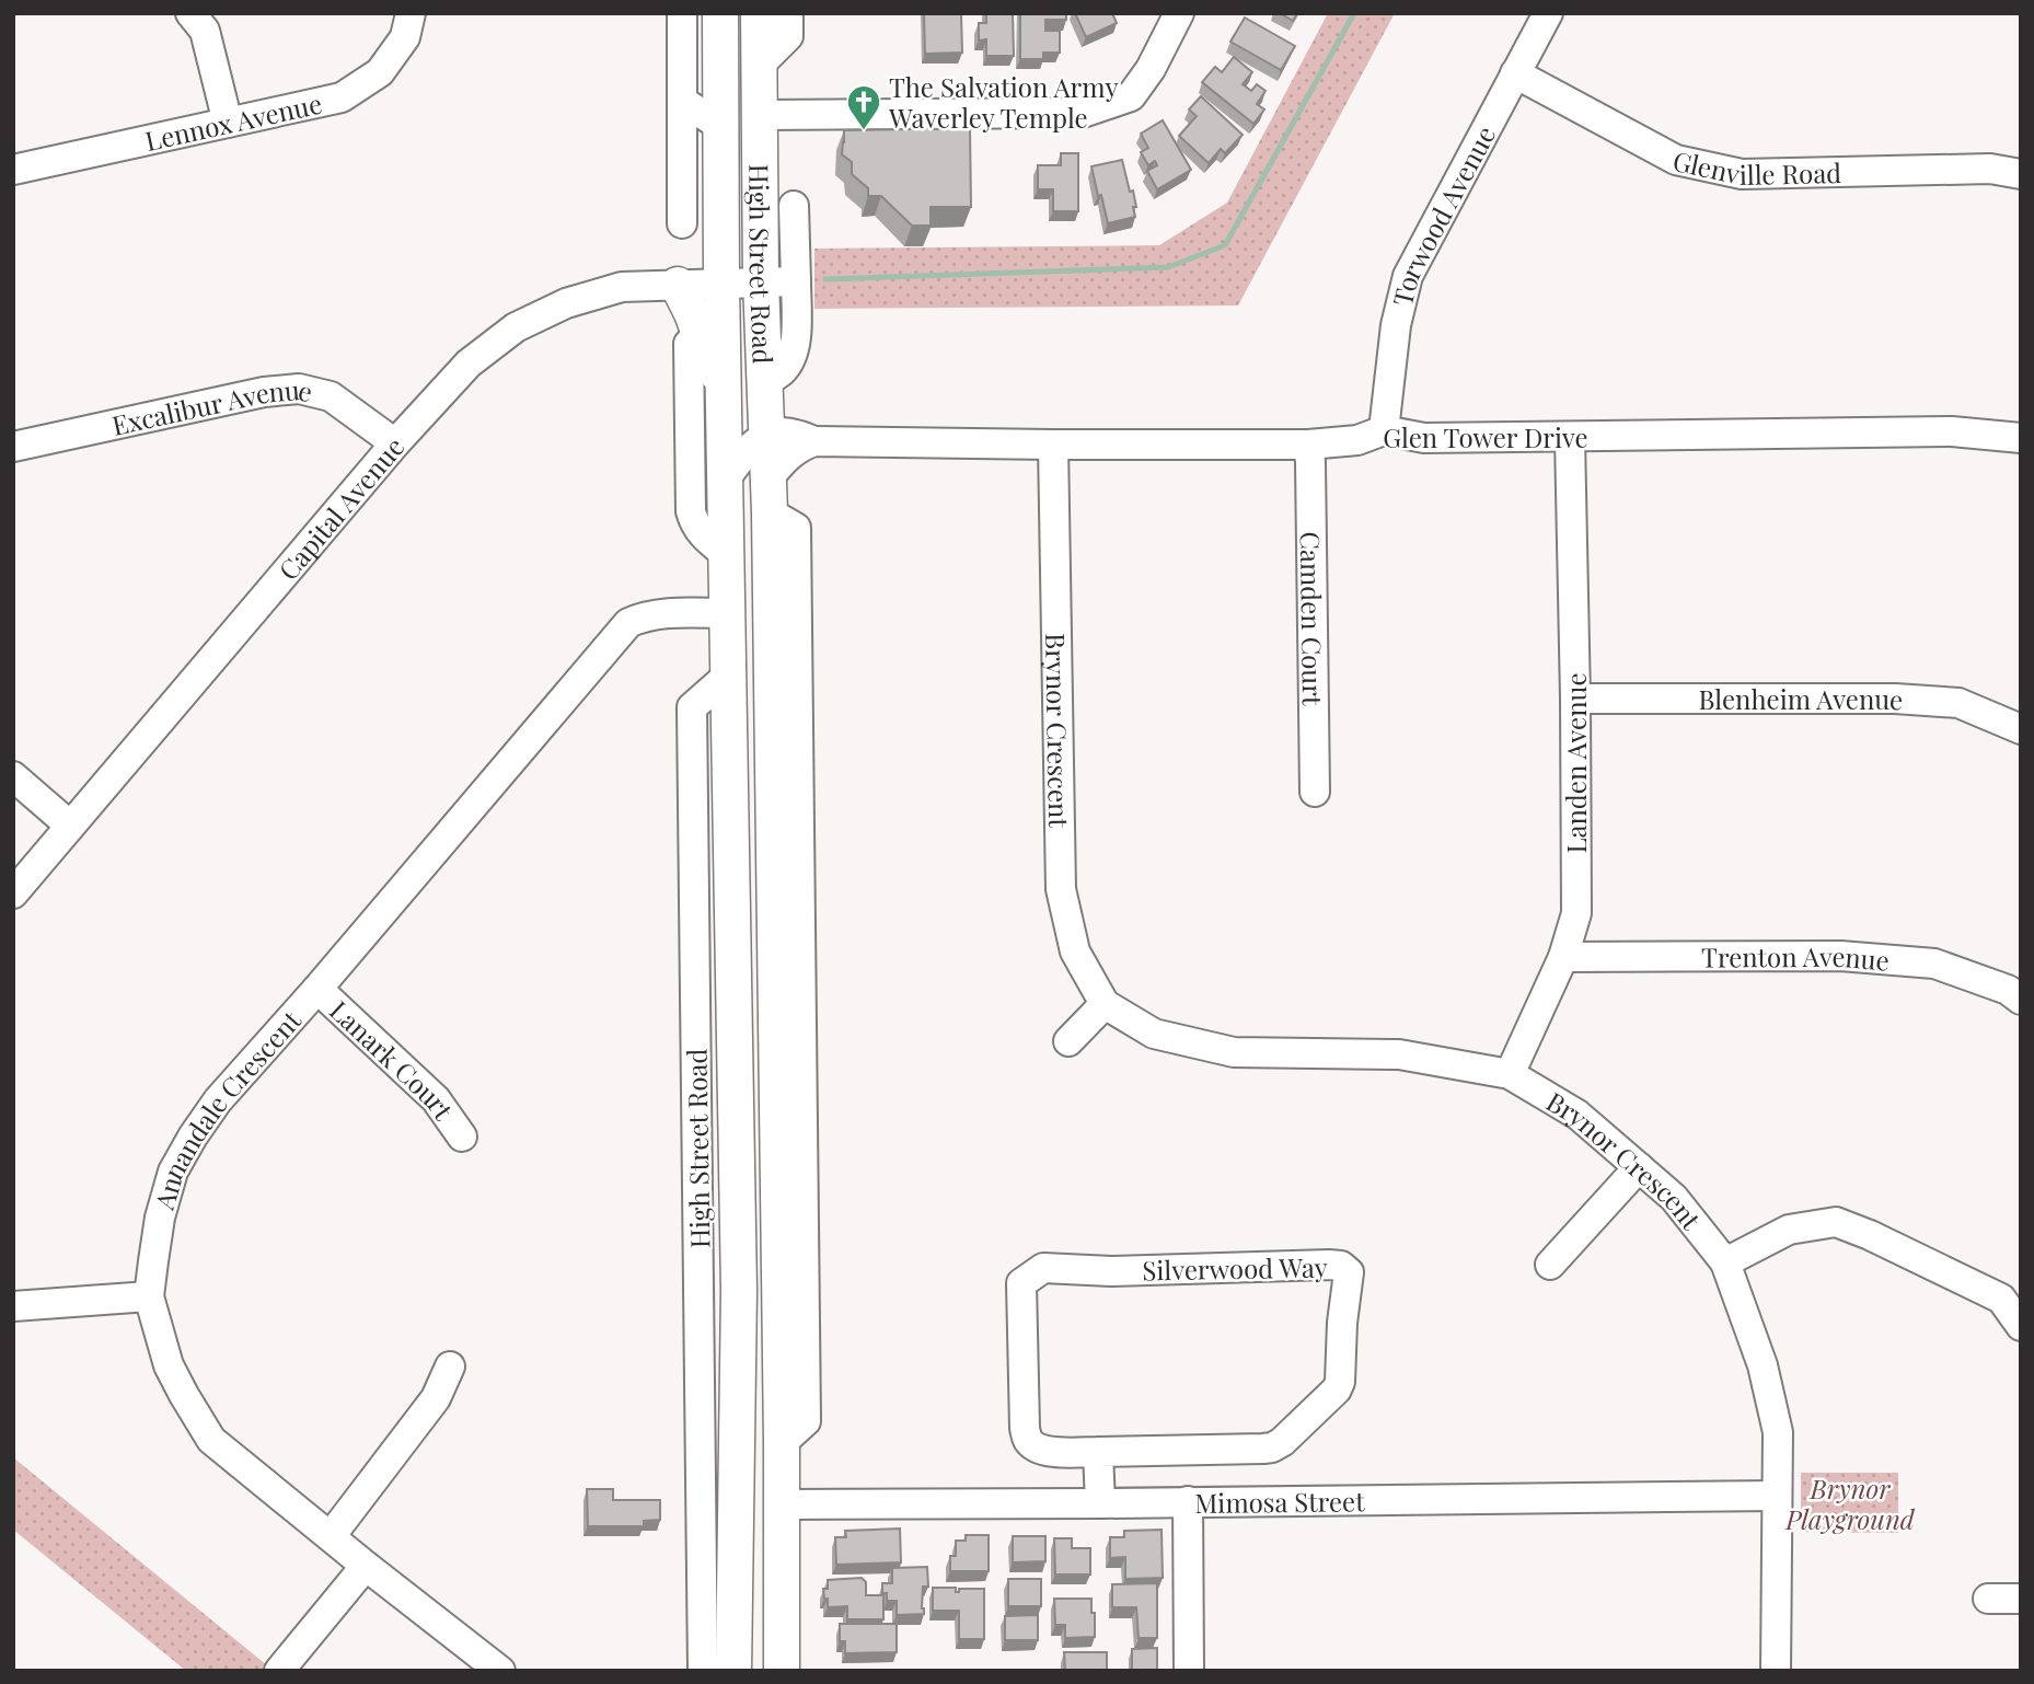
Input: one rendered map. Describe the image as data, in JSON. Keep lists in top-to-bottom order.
{
  "streets": {
    "main road": ["High Street Road"],
    "street": [
      "Lennox Avenue",
      "Glenville Road",
      "Torwood Avenue",
      "Excalibur Avenue",
      "Glen Tower Drive",
      "Capital Avenue",
      "Camden Court",
      "Blenheim Avenue",
      "Brynor Crescent",
      "Landen Avenue",
      "Trenton Avenue",
      "Lanark Court",
      "Annandale Crescent",
      "Silverwood Way",
      "Mimosa Street"
    ]
  },
  "crossings": [
    ["Glenville Road", "Torwood Avenue"],
    ["Torwood Avenue", "Glen Tower Drive"],
    ["High Street Road", "Glen Tower Drive"],
    ["High Street Road", "Capital Avenue"],
    ["High Street Road", "Annandale Crescent"],
    ["High Street Road", "Mimosa Street"],
    ["Excalibur Avenue", "Capital Avenue"],
    ["Glen Tower Drive", "Camden Court"],
    ["Glen Tower Drive", "Brynor Crescent"],
    ["Glen Tower Drive", "Landen Avenue"],
    ["Blenheim Avenue", "Landen Avenue"],
    ["Brynor Crescent", "Landen Avenue"],
    ["Brynor Crescent", "Mimosa Street"],
    ["Landen Avenue", "Trenton Avenue"],
    ["Lanark Court", "Annandale Crescent"]
  ],
  "parks": ["Brynor Playground"],
  "places": {
    "church": ["The Salvation Army Waverley Temple"]
  }
}
